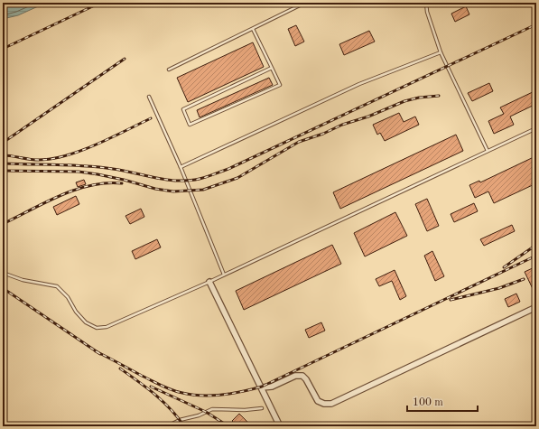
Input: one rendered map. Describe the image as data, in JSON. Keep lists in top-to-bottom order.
{
  "scale_bar": "100 m"
}
